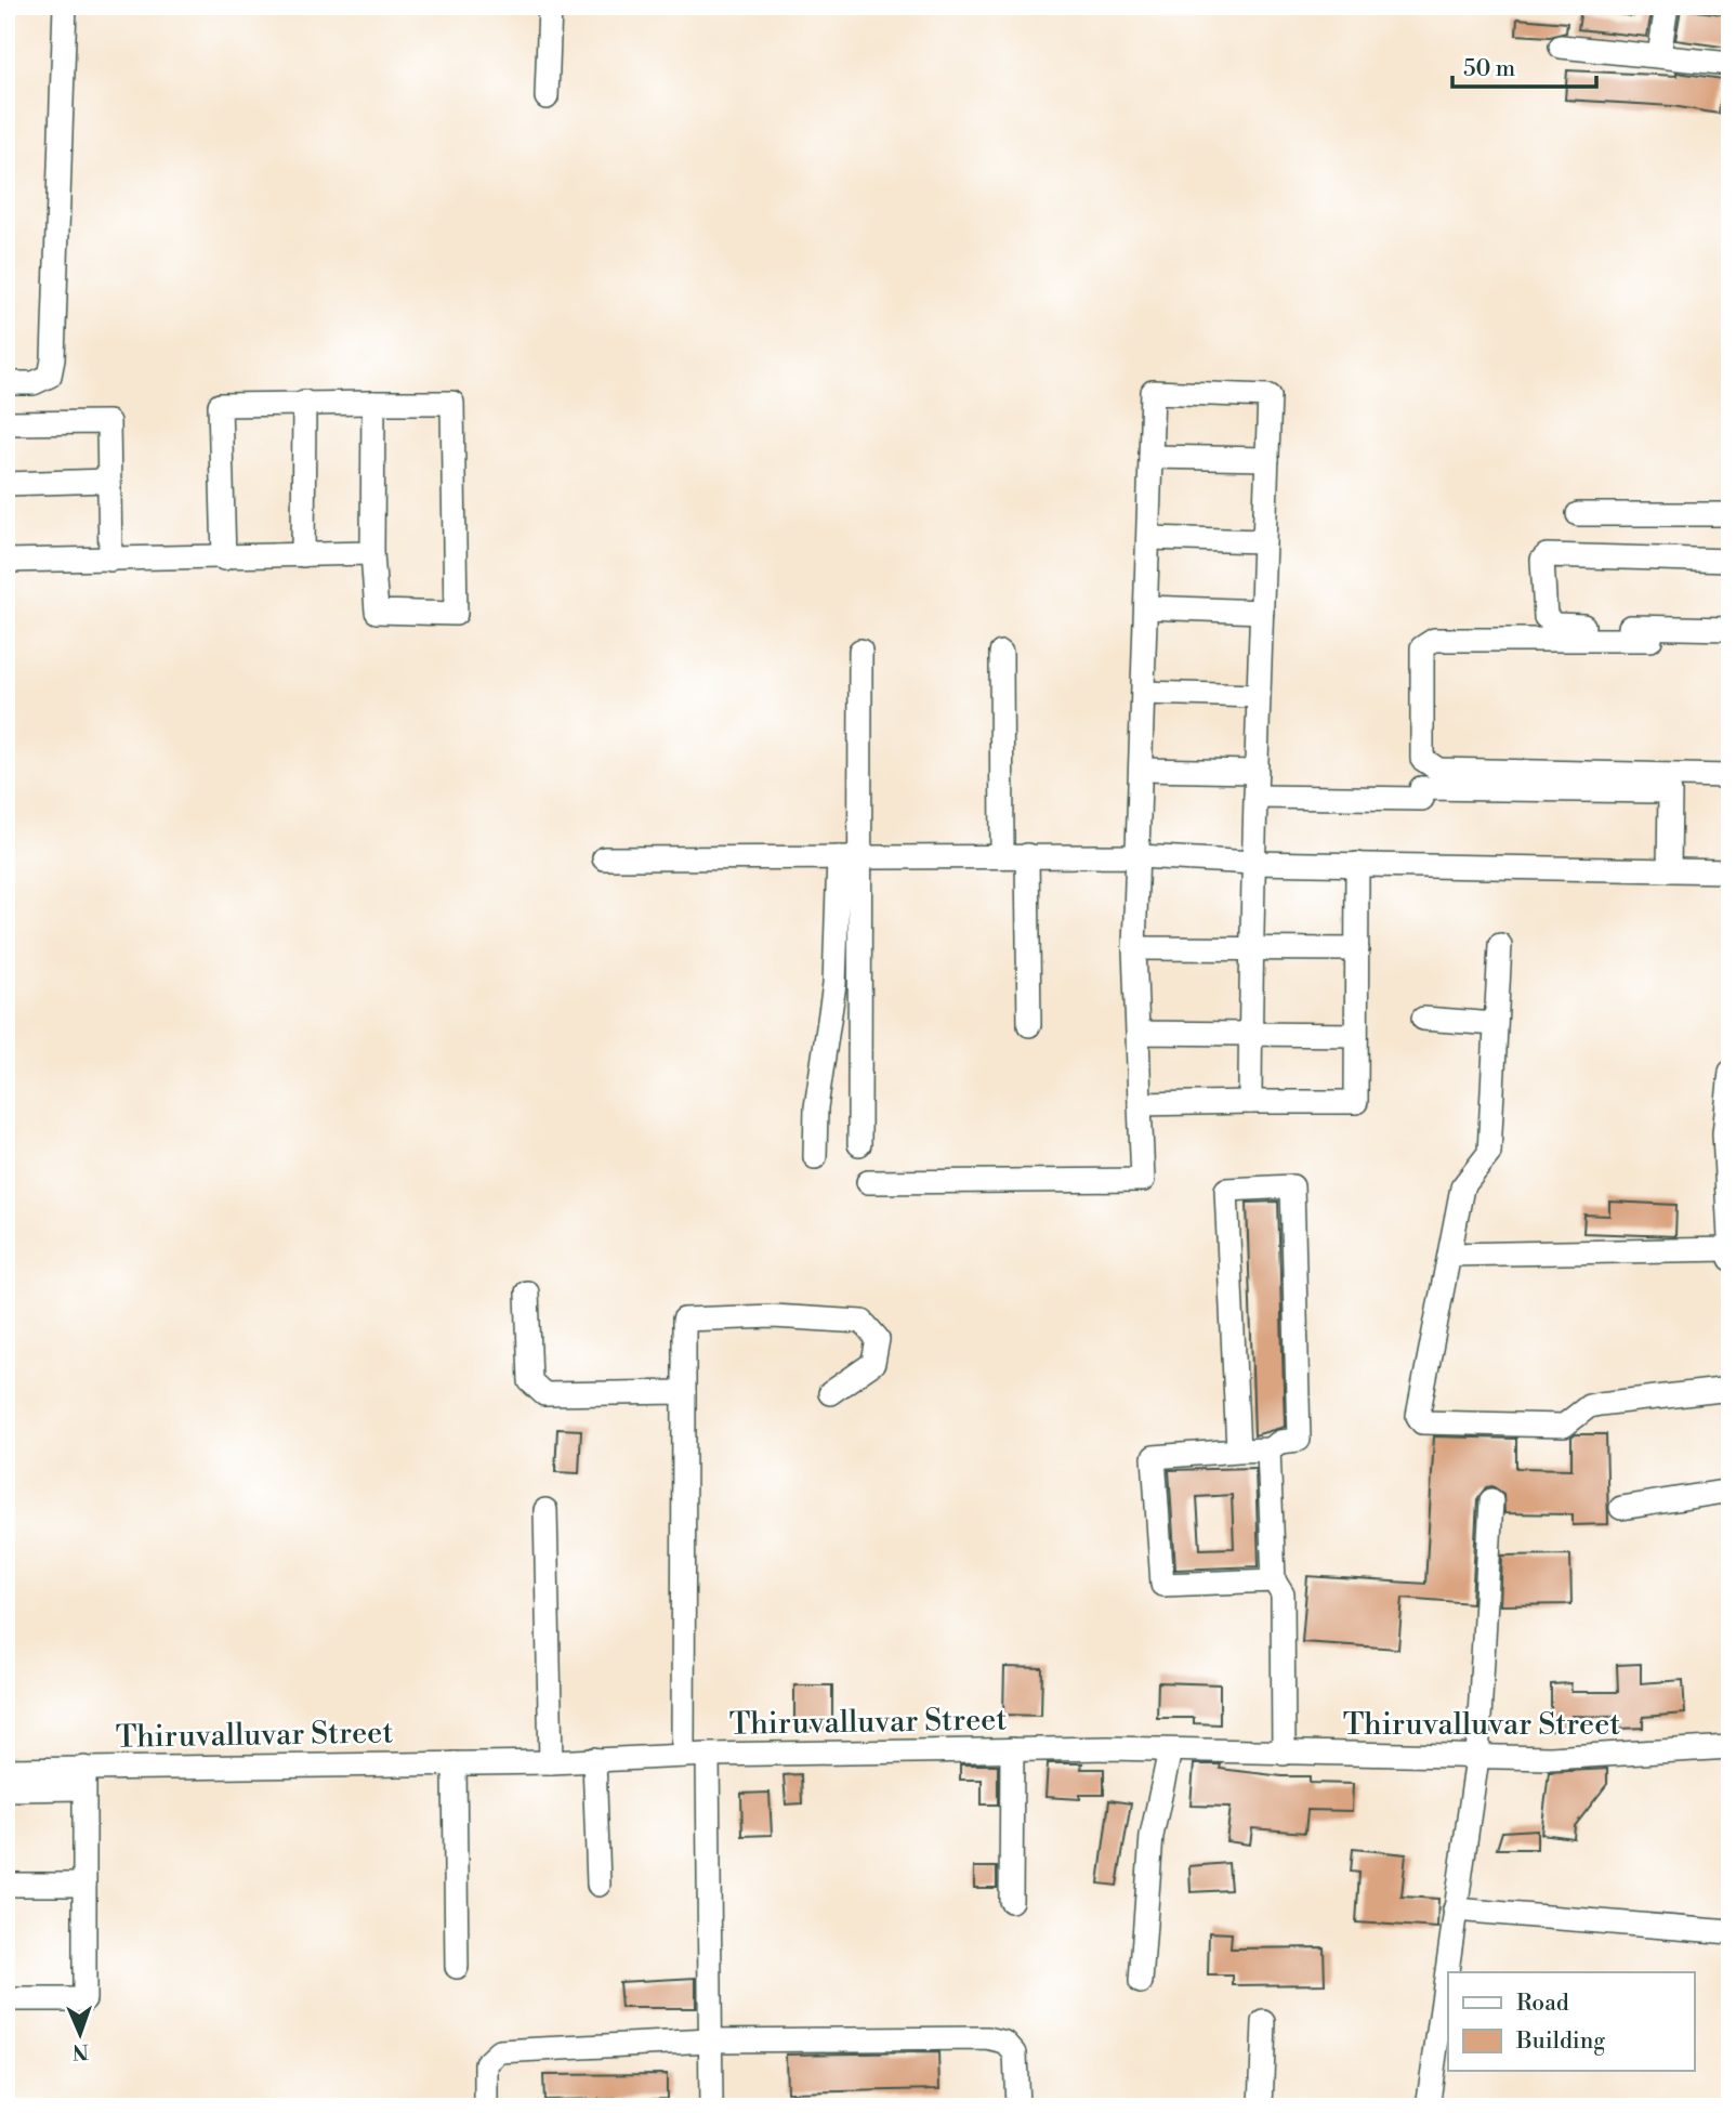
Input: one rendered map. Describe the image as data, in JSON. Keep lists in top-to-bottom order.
{
  "streets": {
    "street": ["Thiruvalluvar Street"]
  },
  "legend": ["Road", "Building"],
  "scale_bar": "50 m",
  "north": "bottom"
}
